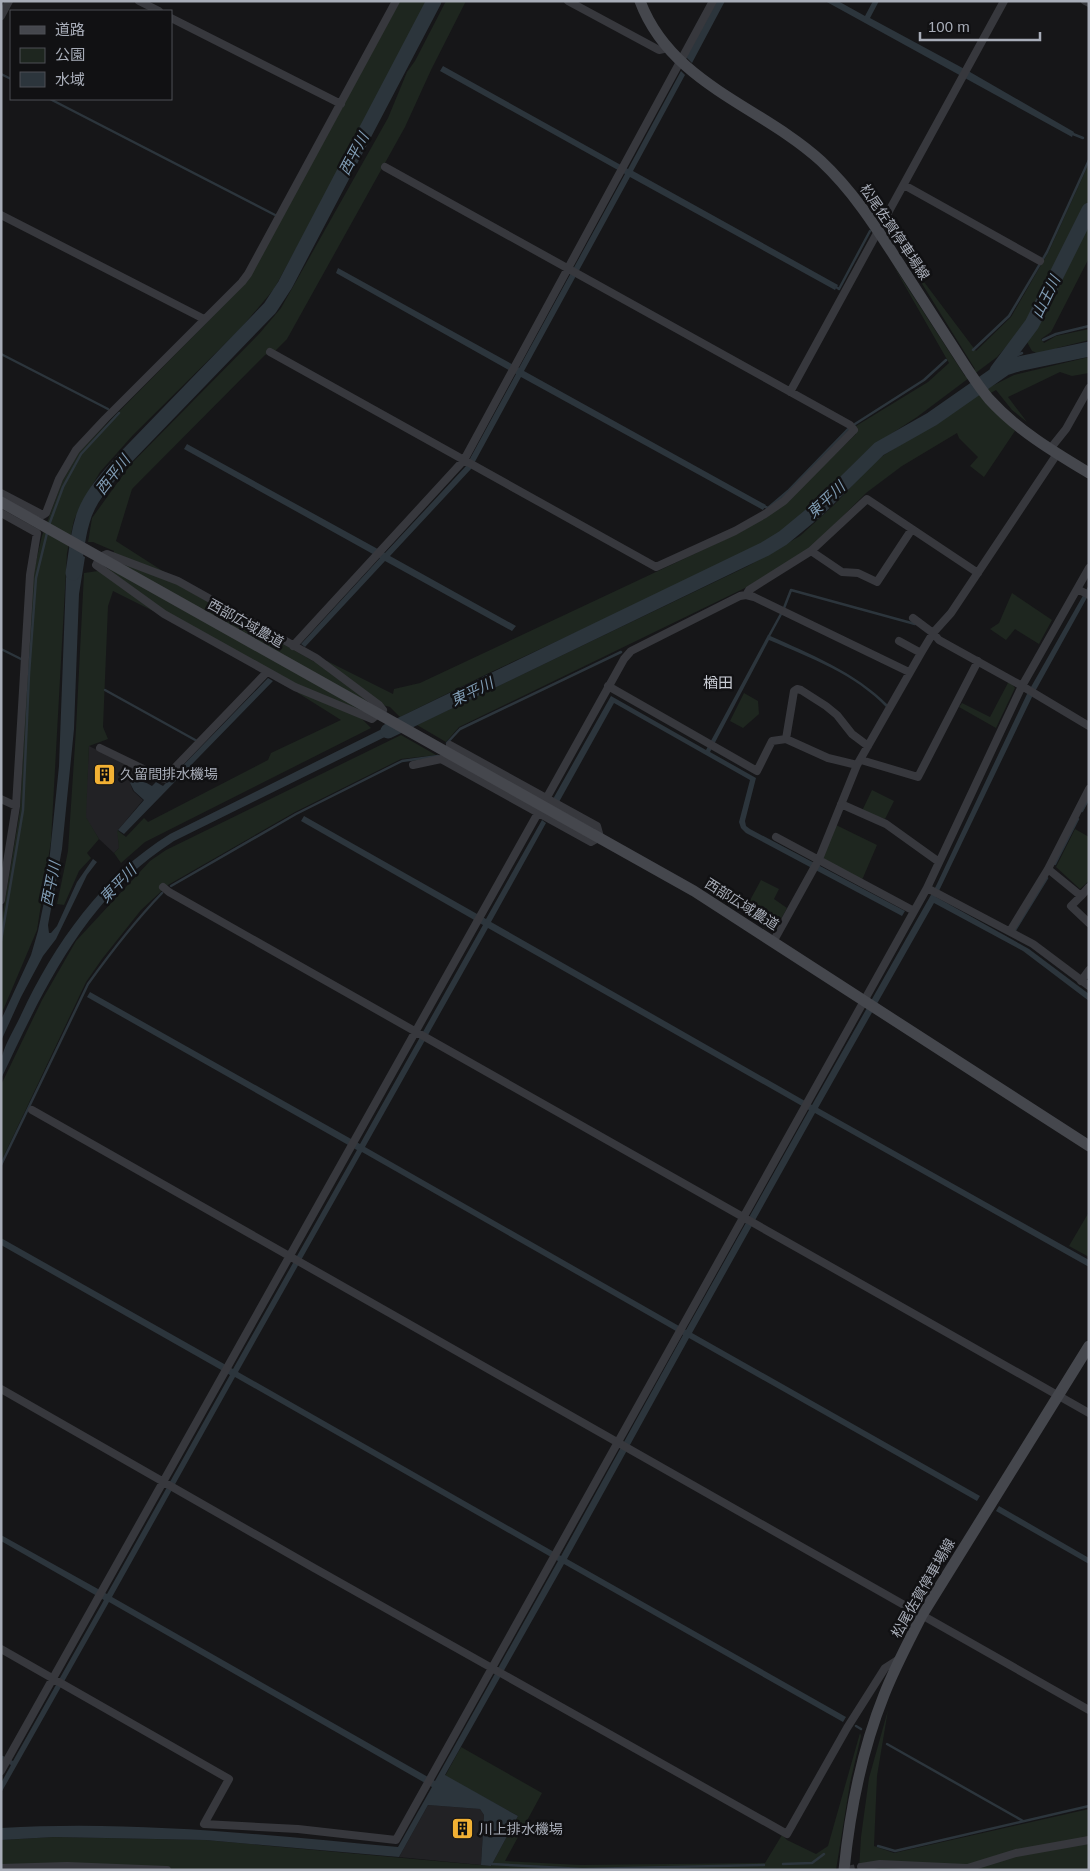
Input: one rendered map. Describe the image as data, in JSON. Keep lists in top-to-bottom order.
{
  "streets": {
    "street": ["松尾佐賀停車場線", "西部広域農道"]
  },
  "districts": ["楢田"],
  "water": ["西平川", "山王川", "東平川"],
  "places": {
    "building": ["久留間排水機場", "川上排水機場"]
  },
  "legend": ["道路", "公園", "水域"],
  "scale_bar": "100 m"
}
